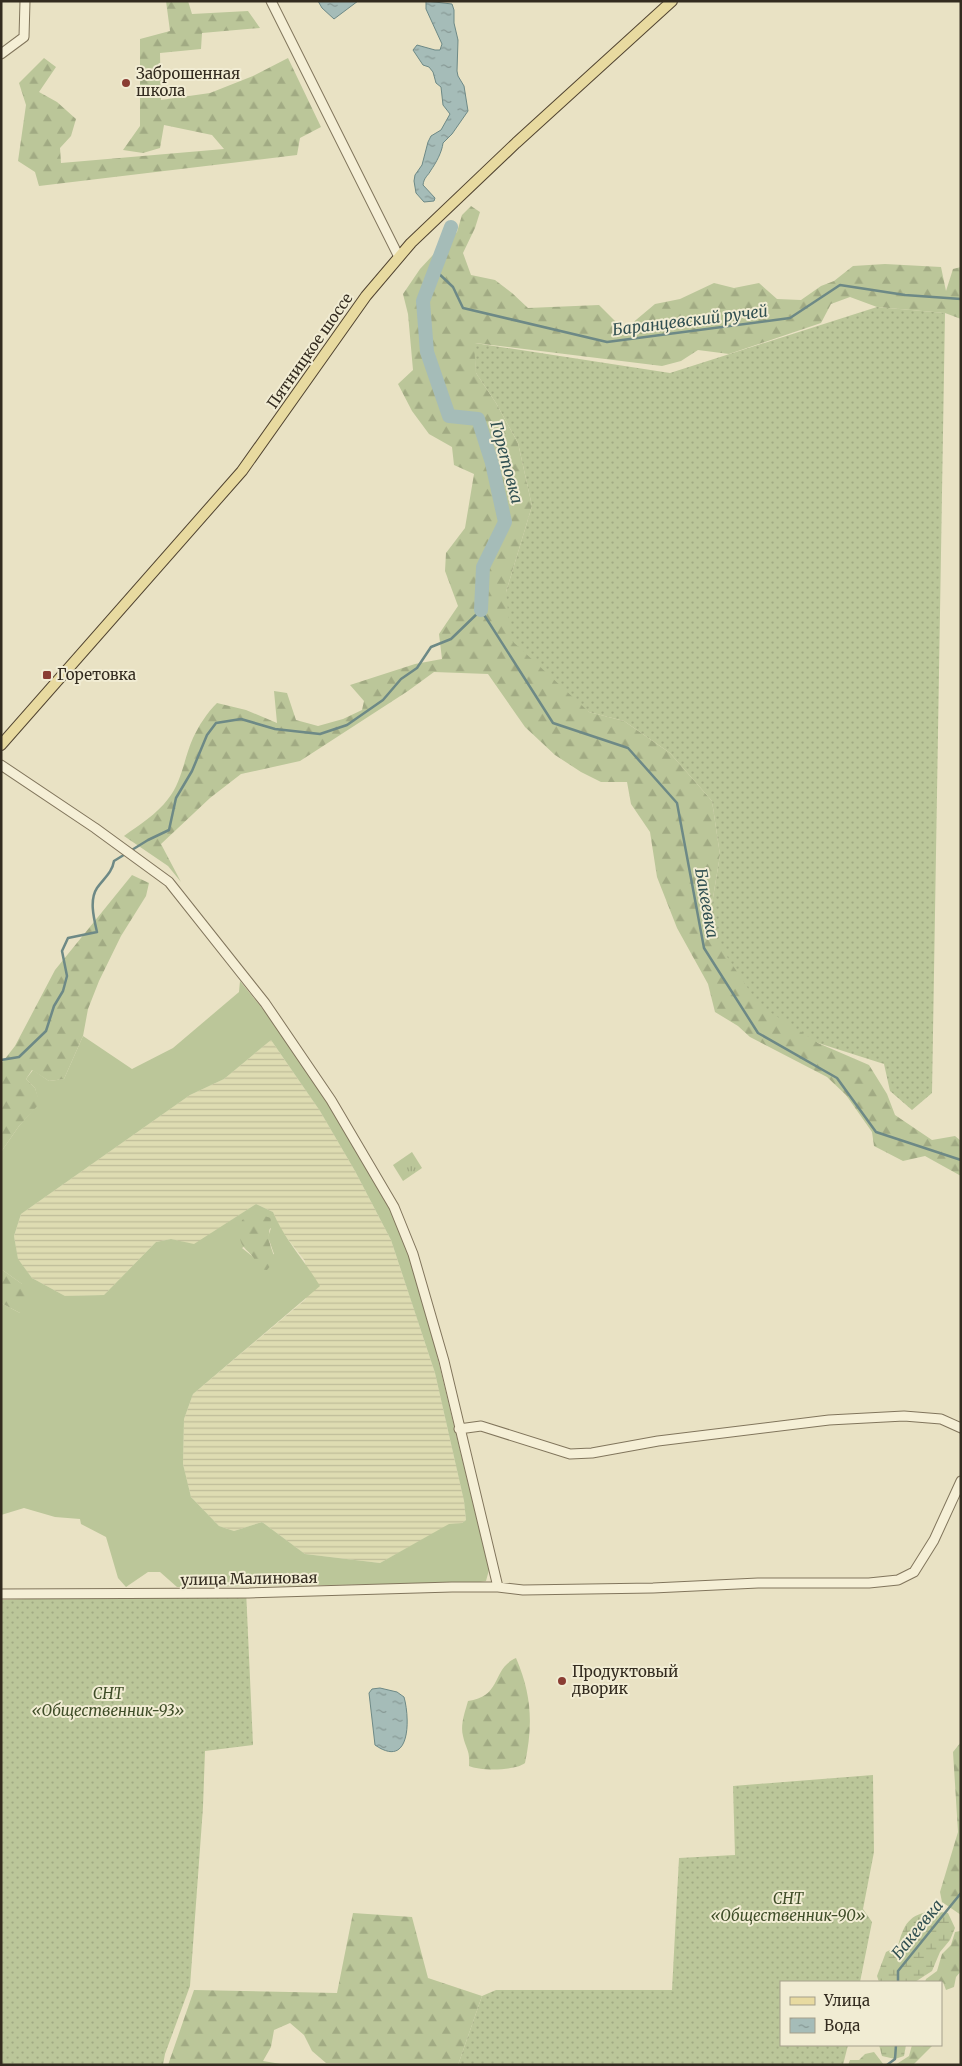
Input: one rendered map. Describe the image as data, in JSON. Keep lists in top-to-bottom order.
{
  "streets": {
    "main road": ["Пятницкое шоссе"],
    "street": ["улица Малиновая"]
  },
  "water": ["Баранцевский ручей", "Горетовка", "Бакеевка"],
  "parks": ["СНТ «Общественник-93»", "СНТ «Общественник-90»"],
  "places": {
    "other": ["Заброшенная школа", "Продуктовый дворик"],
    "transit": ["Горетовка"]
  },
  "legend": ["Улица", "Вода"]
}
